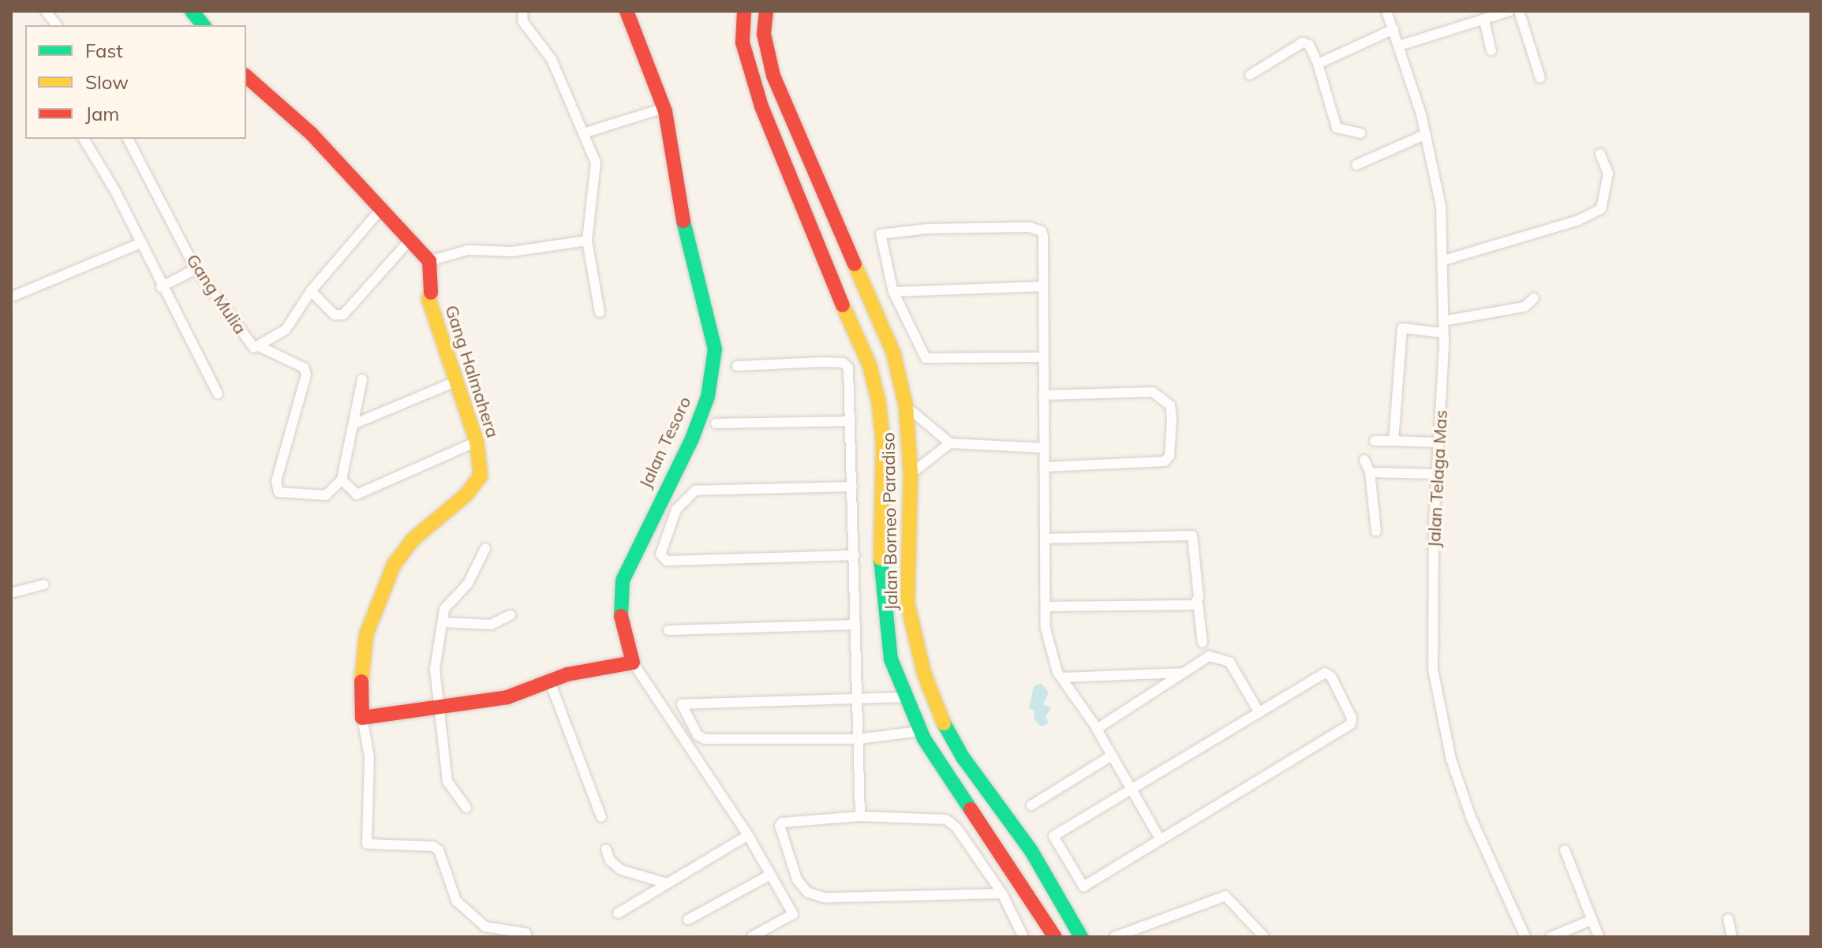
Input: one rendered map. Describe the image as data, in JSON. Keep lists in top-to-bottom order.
{
  "streets": {
    "street": [
      "Gang Mulia",
      "Gang Halmahera",
      "Jalan Tesoro",
      "Jalan Telaga Mas",
      "Jalan Borneo Paradiso"
    ]
  },
  "legend": ["Fast", "Slow", "Jam"]
}
